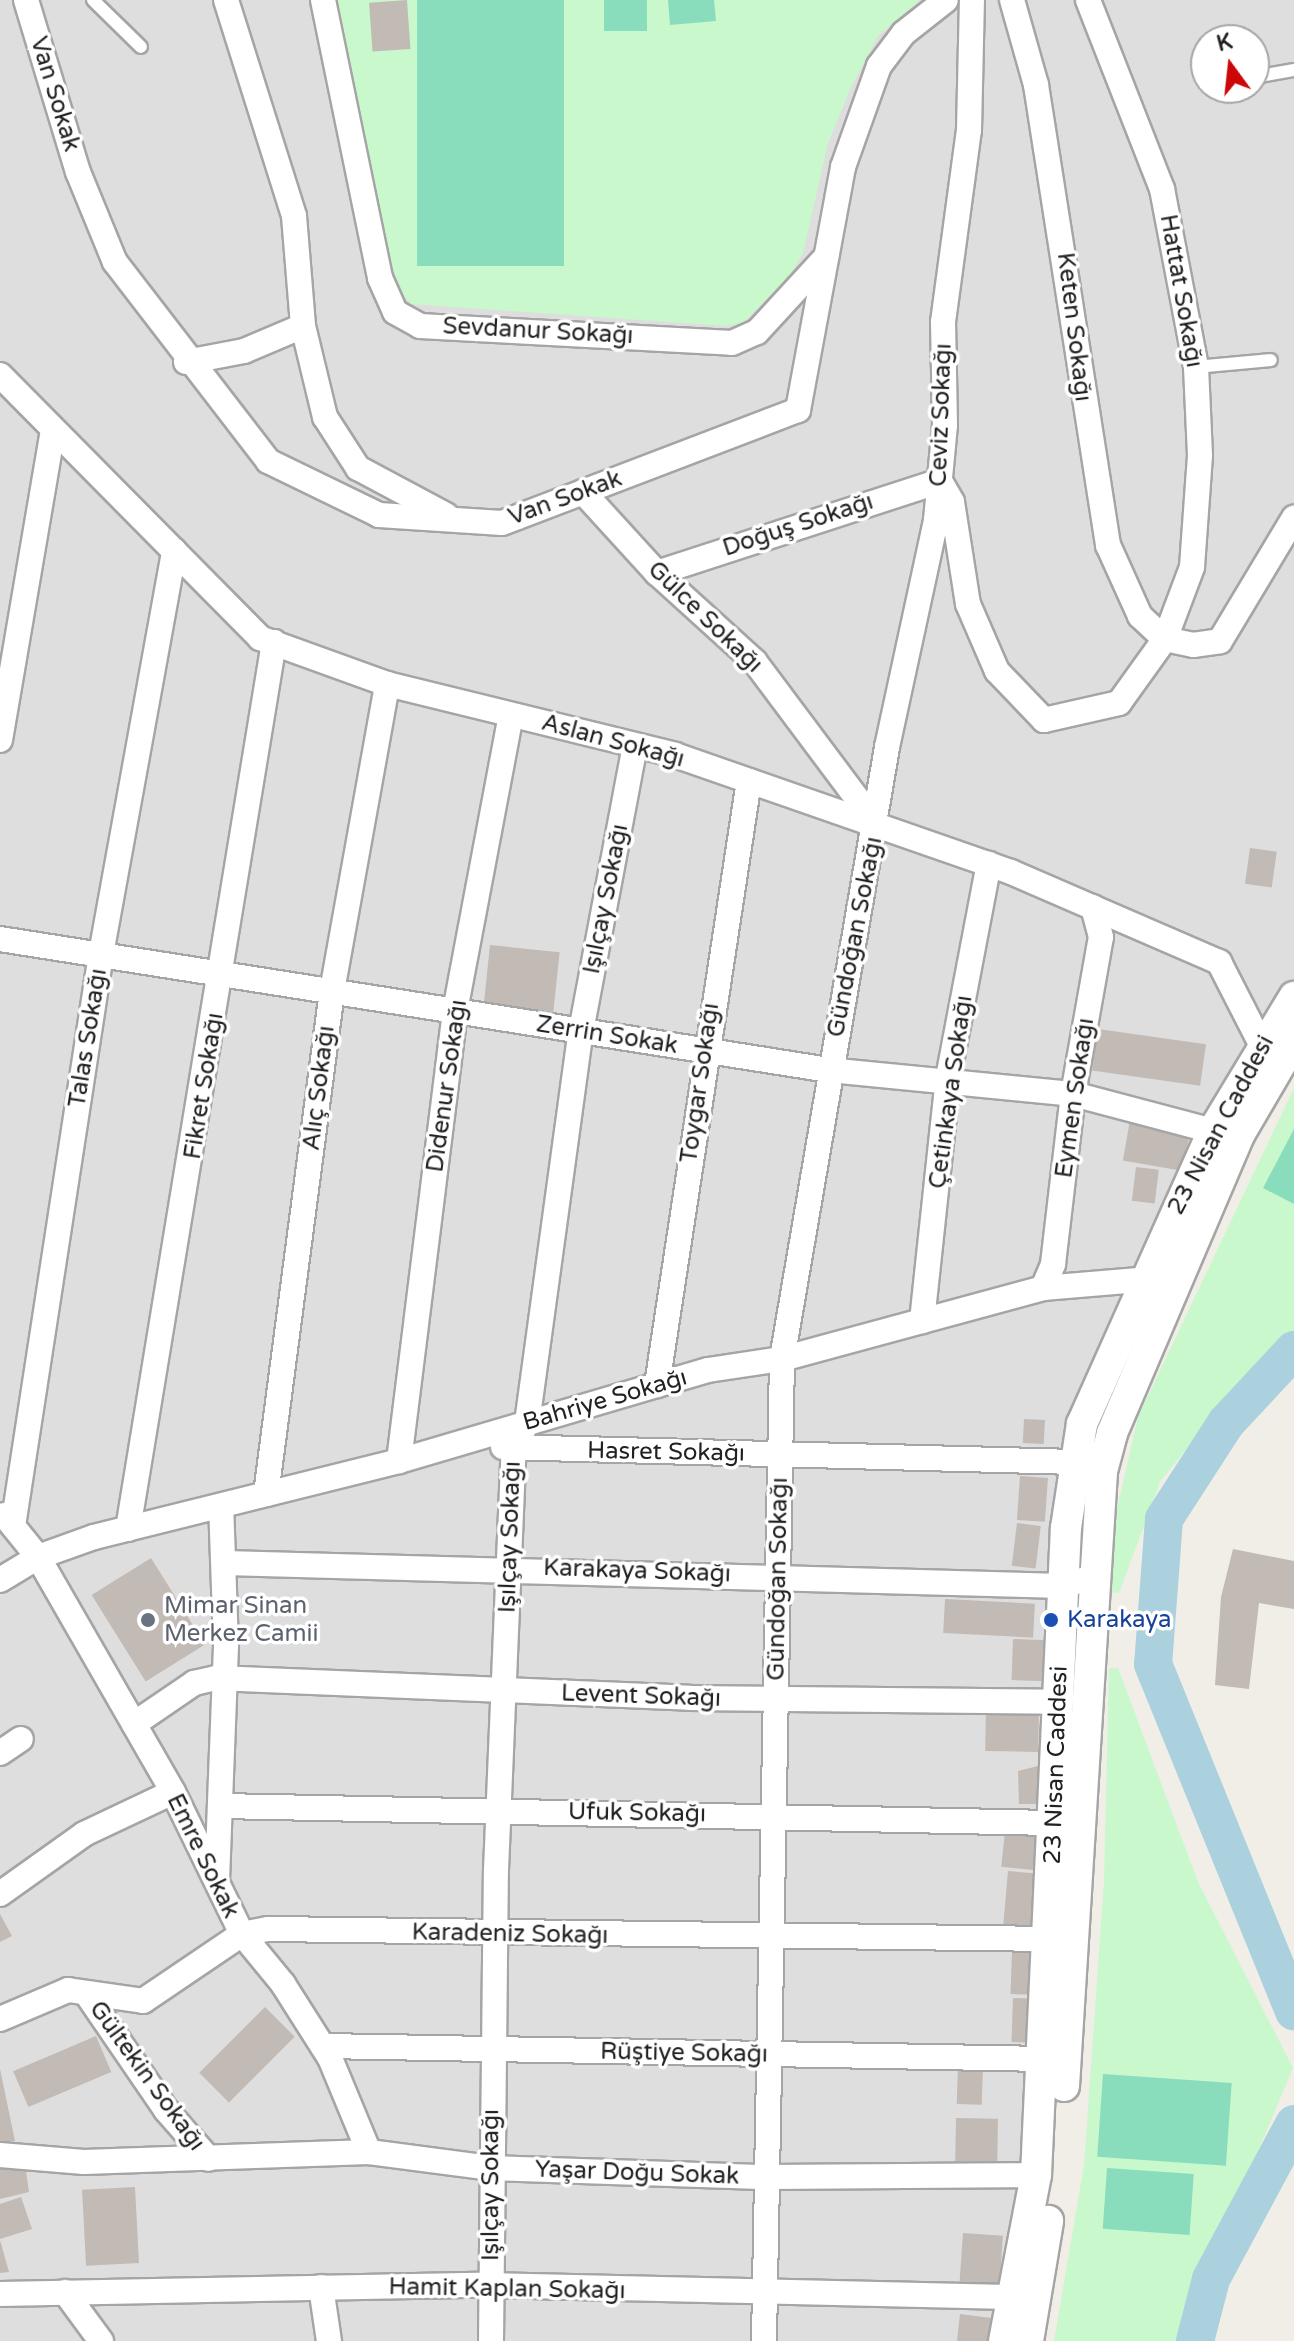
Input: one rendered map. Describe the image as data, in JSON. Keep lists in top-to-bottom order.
{
  "streets": {
    "street": [
      "Van Sokak",
      "Hattat Sokağı",
      "Keten Sokağı",
      "Sevdanur Sokağı",
      "Ceviz Sokağı",
      "Doğuş Sokağı",
      "Gülce Sokağı",
      "Aslan Sokağı",
      "Işılçay Sokağı",
      "Gündoğan Sokağı",
      "Zerrin Sokak",
      "Talas Sokağı",
      "Toygar Sokağı",
      "Fikret Sokağı",
      "Didenur Sokağı",
      "Alıç Sokağı",
      "Çetinkaya Sokağı",
      "Eymen Sokağı",
      "23 Nisan Caddesi",
      "Bahriye Sokağı",
      "Hasret Sokağı",
      "Karakaya Sokağı",
      "Levent Sokağı",
      "Ufuk Sokağı",
      "Emre Sokak",
      "Karadeniz Sokağı",
      "Rüştiye Sokağı",
      "Gültekin Sokağı",
      "Yaşar Doğu Sokak",
      "Hamit Kaplan Sokağı"
    ]
  },
  "crossings": [
    ["Van Sokak", "Sevdanur Sokağı"],
    ["Van Sokak", "Gülce Sokağı"],
    ["Hattat Sokağı", "Keten Sokağı"],
    ["Hattat Sokağı", "Ceviz Sokağı"],
    ["Hattat Sokağı", "Doğuş Sokağı"],
    ["Ceviz Sokağı", "Doğuş Sokağı"],
    ["Ceviz Sokağı", "Gülce Sokağı"],
    ["Ceviz Sokağı", "Aslan Sokağı"],
    ["Ceviz Sokağı", "Gündoğan Sokağı"],
    ["Doğuş Sokağı", "Gülce Sokağı"],
    ["Gülce Sokağı", "Aslan Sokağı"],
    ["Gülce Sokağı", "Gündoğan Sokağı"],
    ["Aslan Sokağı", "Işılçay Sokağı"],
    ["Aslan Sokağı", "Gündoğan Sokağı"],
    ["Aslan Sokağı", "Talas Sokağı"],
    ["Aslan Sokağı", "Toygar Sokağı"],
    ["Aslan Sokağı", "Fikret Sokağı"],
    ["Aslan Sokağı", "Didenur Sokağı"],
    ["Aslan Sokağı", "Alıç Sokağı"],
    ["Aslan Sokağı", "Çetinkaya Sokağı"],
    ["Aslan Sokağı", "Eymen Sokağı"],
    ["Aslan Sokağı", "23 Nisan Caddesi"],
    ["Işılçay Sokağı", "Zerrin Sokak"],
    ["Işılçay Sokağı", "Bahriye Sokağı"],
    ["Işılçay Sokağı", "Hasret Sokağı"],
    ["Işılçay Sokağı", "Karakaya Sokağı"],
    ["Işılçay Sokağı", "Levent Sokağı"],
    ["Işılçay Sokağı", "Ufuk Sokağı"],
    ["Işılçay Sokağı", "Karadeniz Sokağı"],
    ["Işılçay Sokağı", "Rüştiye Sokağı"],
    ["Işılçay Sokağı", "Yaşar Doğu Sokak"],
    ["Işılçay Sokağı", "Hamit Kaplan Sokağı"],
    ["Gündoğan Sokağı", "Zerrin Sokak"],
    ["Gündoğan Sokağı", "Bahriye Sokağı"],
    ["Gündoğan Sokağı", "Hasret Sokağı"],
    ["Gündoğan Sokağı", "Karakaya Sokağı"],
    ["Gündoğan Sokağı", "Levent Sokağı"],
    ["Gündoğan Sokağı", "Ufuk Sokağı"],
    ["Gündoğan Sokağı", "Karadeniz Sokağı"],
    ["Gündoğan Sokağı", "Rüştiye Sokağı"],
    ["Gündoğan Sokağı", "Yaşar Doğu Sokak"],
    ["Gündoğan Sokağı", "Hamit Kaplan Sokağı"],
    ["Zerrin Sokak", "Talas Sokağı"],
    ["Zerrin Sokak", "Toygar Sokağı"],
    ["Zerrin Sokak", "Fikret Sokağı"],
    ["Zerrin Sokak", "Didenur Sokağı"],
    ["Zerrin Sokak", "Alıç Sokağı"],
    ["Zerrin Sokak", "Çetinkaya Sokağı"],
    ["Zerrin Sokak", "Eymen Sokağı"],
    ["Zerrin Sokak", "23 Nisan Caddesi"],
    ["Talas Sokağı", "Emre Sokak"],
    ["Toygar Sokağı", "Bahriye Sokağı"],
    ["Fikret Sokağı", "Bahriye Sokağı"],
    ["Didenur Sokağı", "Bahriye Sokağı"],
    ["Alıç Sokağı", "Bahriye Sokağı"],
    ["Çetinkaya Sokağı", "Bahriye Sokağı"],
    ["Eymen Sokağı", "Bahriye Sokağı"],
    ["23 Nisan Caddesi", "Bahriye Sokağı"],
    ["23 Nisan Caddesi", "Hasret Sokağı"],
    ["23 Nisan Caddesi", "Karakaya Sokağı"],
    ["23 Nisan Caddesi", "Levent Sokağı"],
    ["23 Nisan Caddesi", "Ufuk Sokağı"],
    ["23 Nisan Caddesi", "Karadeniz Sokağı"],
    ["23 Nisan Caddesi", "Rüştiye Sokağı"],
    ["23 Nisan Caddesi", "Yaşar Doğu Sokak"],
    ["23 Nisan Caddesi", "Hamit Kaplan Sokağı"],
    ["Bahriye Sokağı", "Hasret Sokağı"],
    ["Bahriye Sokağı", "Emre Sokak"],
    ["Levent Sokağı", "Emre Sokak"],
    ["Emre Sokak", "Karadeniz Sokağı"],
    ["Emre Sokak", "Rüştiye Sokağı"],
    ["Emre Sokak", "Yaşar Doğu Sokak"],
    ["Gültekin Sokağı", "Yaşar Doğu Sokak"]
  ],
  "places": ["Mimar Sinan Merkez Camii", "Karakaya"],
  "north": "top"
}
